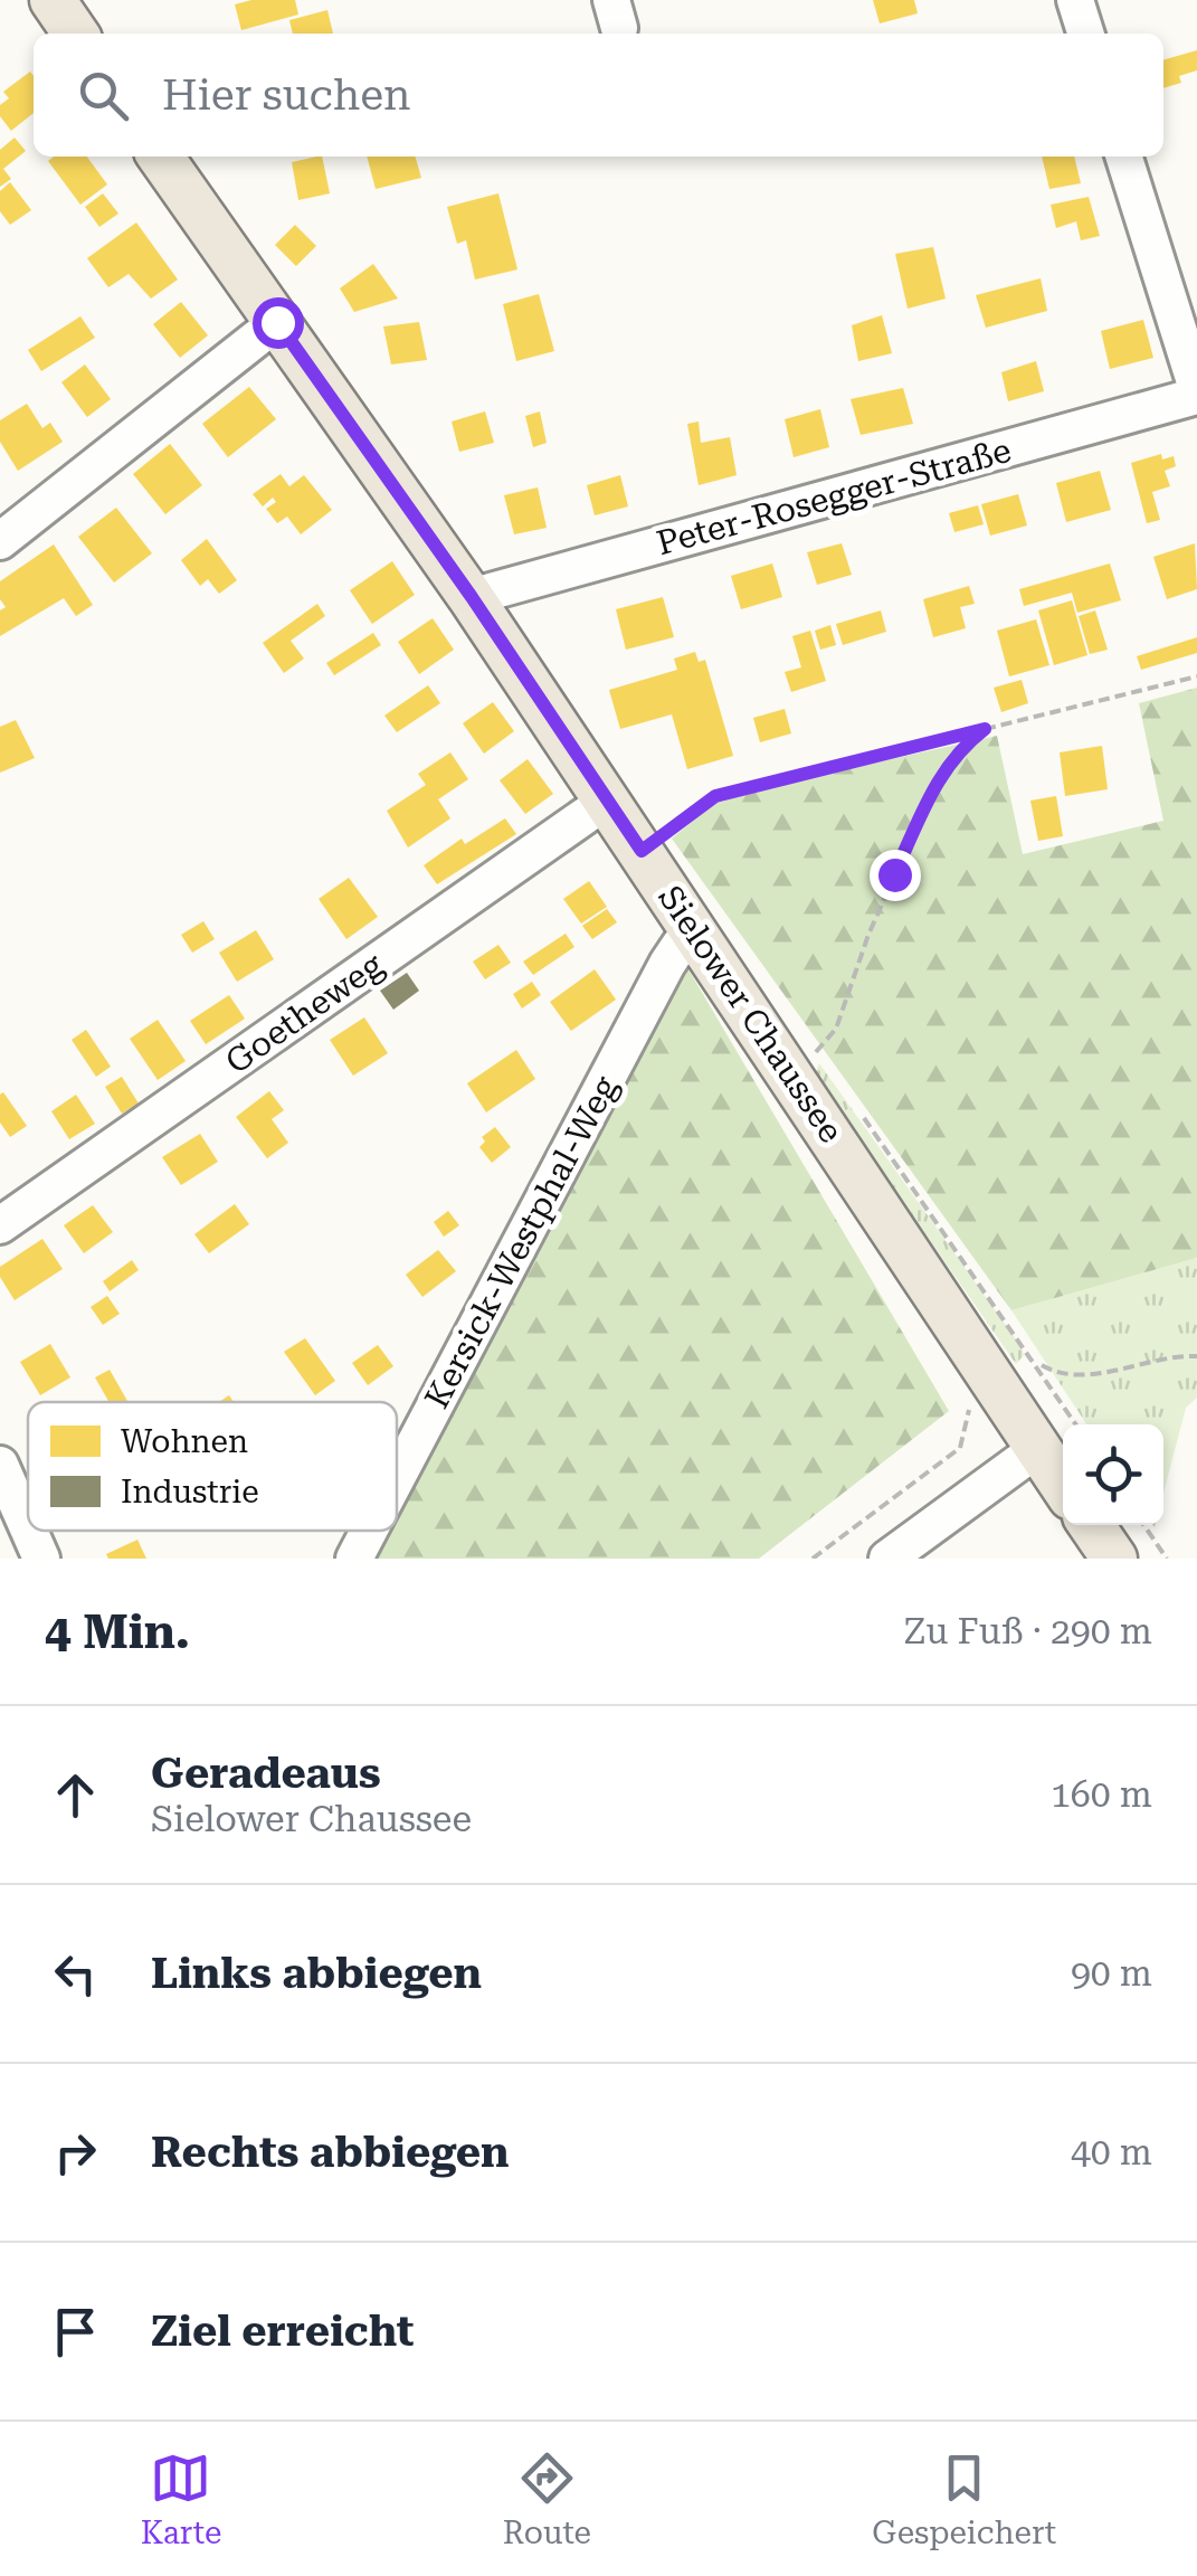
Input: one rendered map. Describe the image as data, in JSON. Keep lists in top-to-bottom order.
{
  "streets": {
    "main road": ["Sielower Chaussee"],
    "street": ["Peter-Rosegger-Straße", "Goetheweg", "Kersick-Westphal-Weg"]
  },
  "crossings": [
    ["Peter-Rosegger-Straße", "Sielower Chaussee"],
    ["Goetheweg", "Sielower Chaussee"],
    ["Sielower Chaussee", "Kersick-Westphal-Weg"]
  ],
  "legend": ["Wohnen", "Industrie"],
  "page": {
    "search": "Hier suchen",
    "heading": ["4 Min.", "Zu Fuß · 290 m"],
    "list": [
      ["Geradeaus", "Sielower Chaussee", "160 m"],
      ["Links abbiegen", "90 m"],
      ["Rechts abbiegen", "40 m"],
      "Ziel erreicht"
    ],
    "nav": ["Karte", "Route", "Gespeichert"]
  }
}
